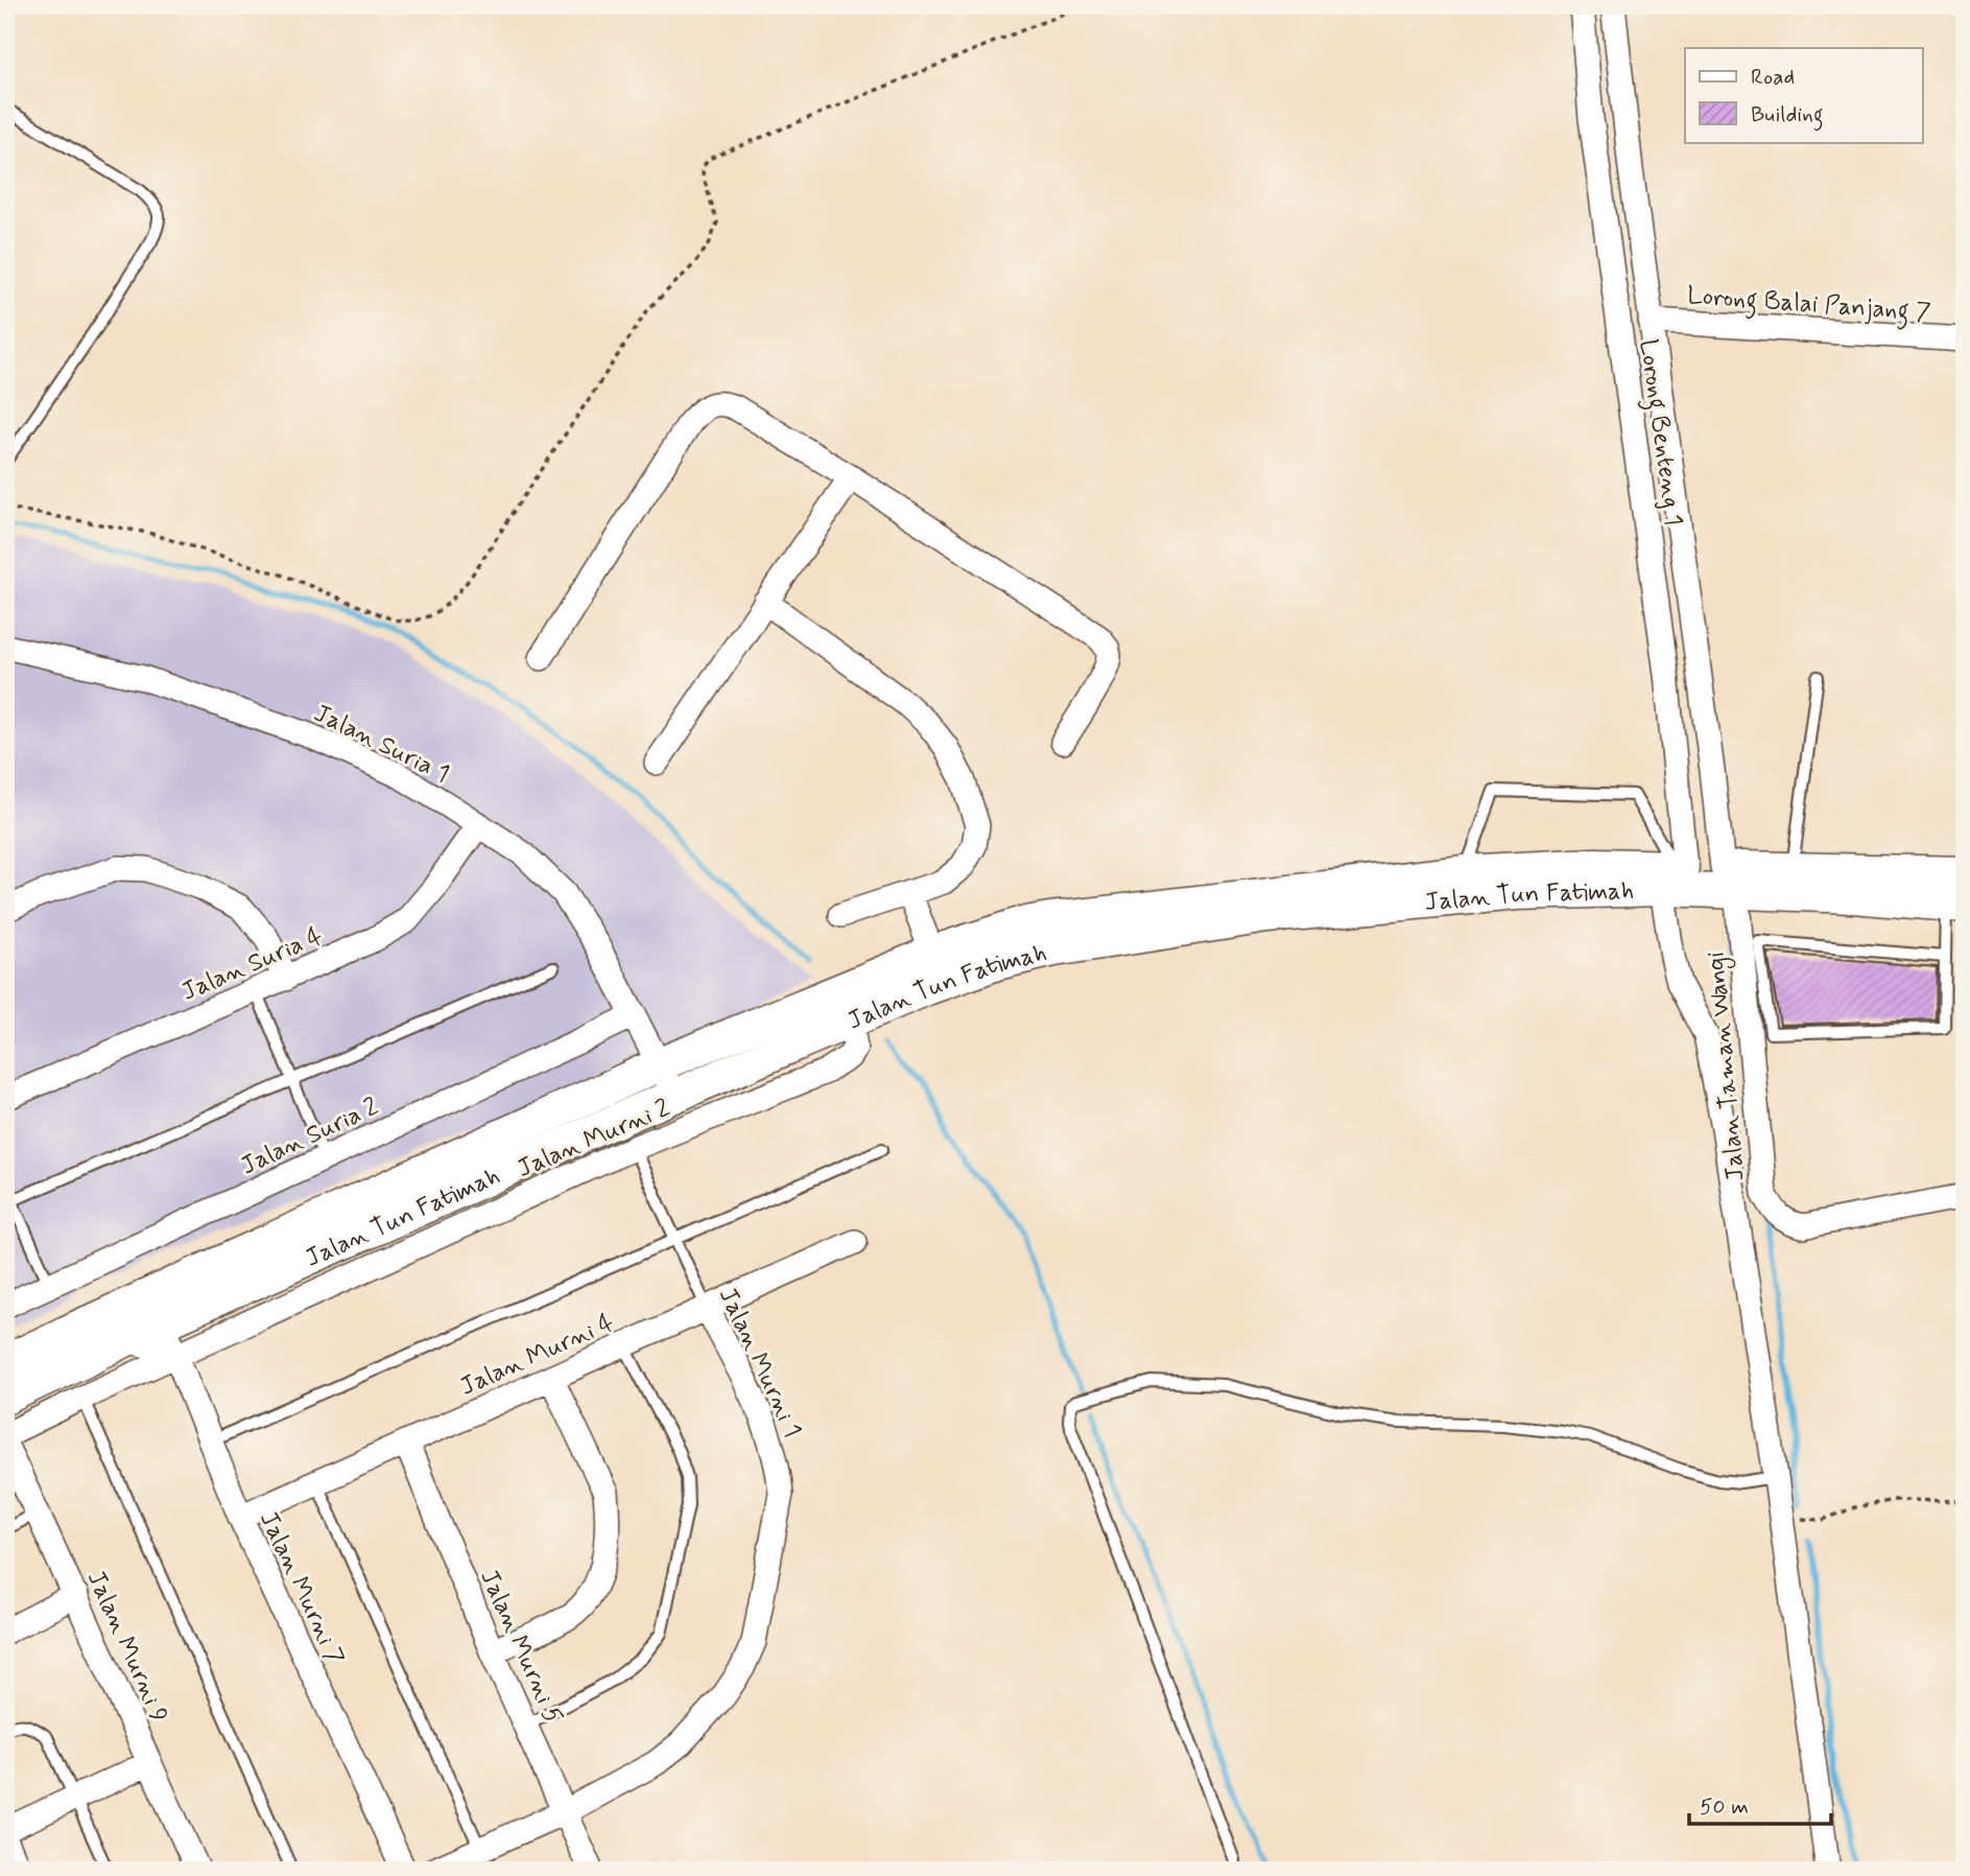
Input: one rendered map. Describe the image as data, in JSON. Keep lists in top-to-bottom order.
{
  "streets": {
    "main road": ["Jalan Tun Fatimah"],
    "street": [
      "Lorong Balai Panjang 7",
      "Lorong Benteng 1",
      "Jalan Suria 1",
      "Jalan Suria 4",
      "Jalan Taman Wangi",
      "Jalan Suria 2",
      "Jalan Murni 2",
      "Jalan Murni 4",
      "Jalan Murni 1",
      "Jalan Murni 7",
      "Jalan Murni 9",
      "Jalan Murni 5"
    ]
  },
  "crossings": [
    ["Lorong Balai Panjang 7", "Jalan Taman Wangi"],
    ["Lorong Benteng 1", "Jalan Tun Fatimah"],
    ["Jalan Suria 1", "Jalan Tun Fatimah"],
    ["Jalan Suria 1", "Jalan Suria 4"],
    ["Jalan Suria 1", "Jalan Suria 2"],
    ["Jalan Tun Fatimah", "Jalan Taman Wangi"],
    ["Jalan Tun Fatimah", "Jalan Murni 2"],
    ["Jalan Tun Fatimah", "Jalan Murni 7"],
    ["Jalan Murni 2", "Jalan Murni 1"],
    ["Jalan Murni 2", "Jalan Murni 7"],
    ["Jalan Murni 4", "Jalan Murni 1"],
    ["Jalan Murni 4", "Jalan Murni 7"],
    ["Jalan Murni 4", "Jalan Murni 5"],
    ["Jalan Murni 1", "Jalan Murni 5"]
  ],
  "legend": ["Road", "Building"],
  "scale_bar": "50 m"
}
